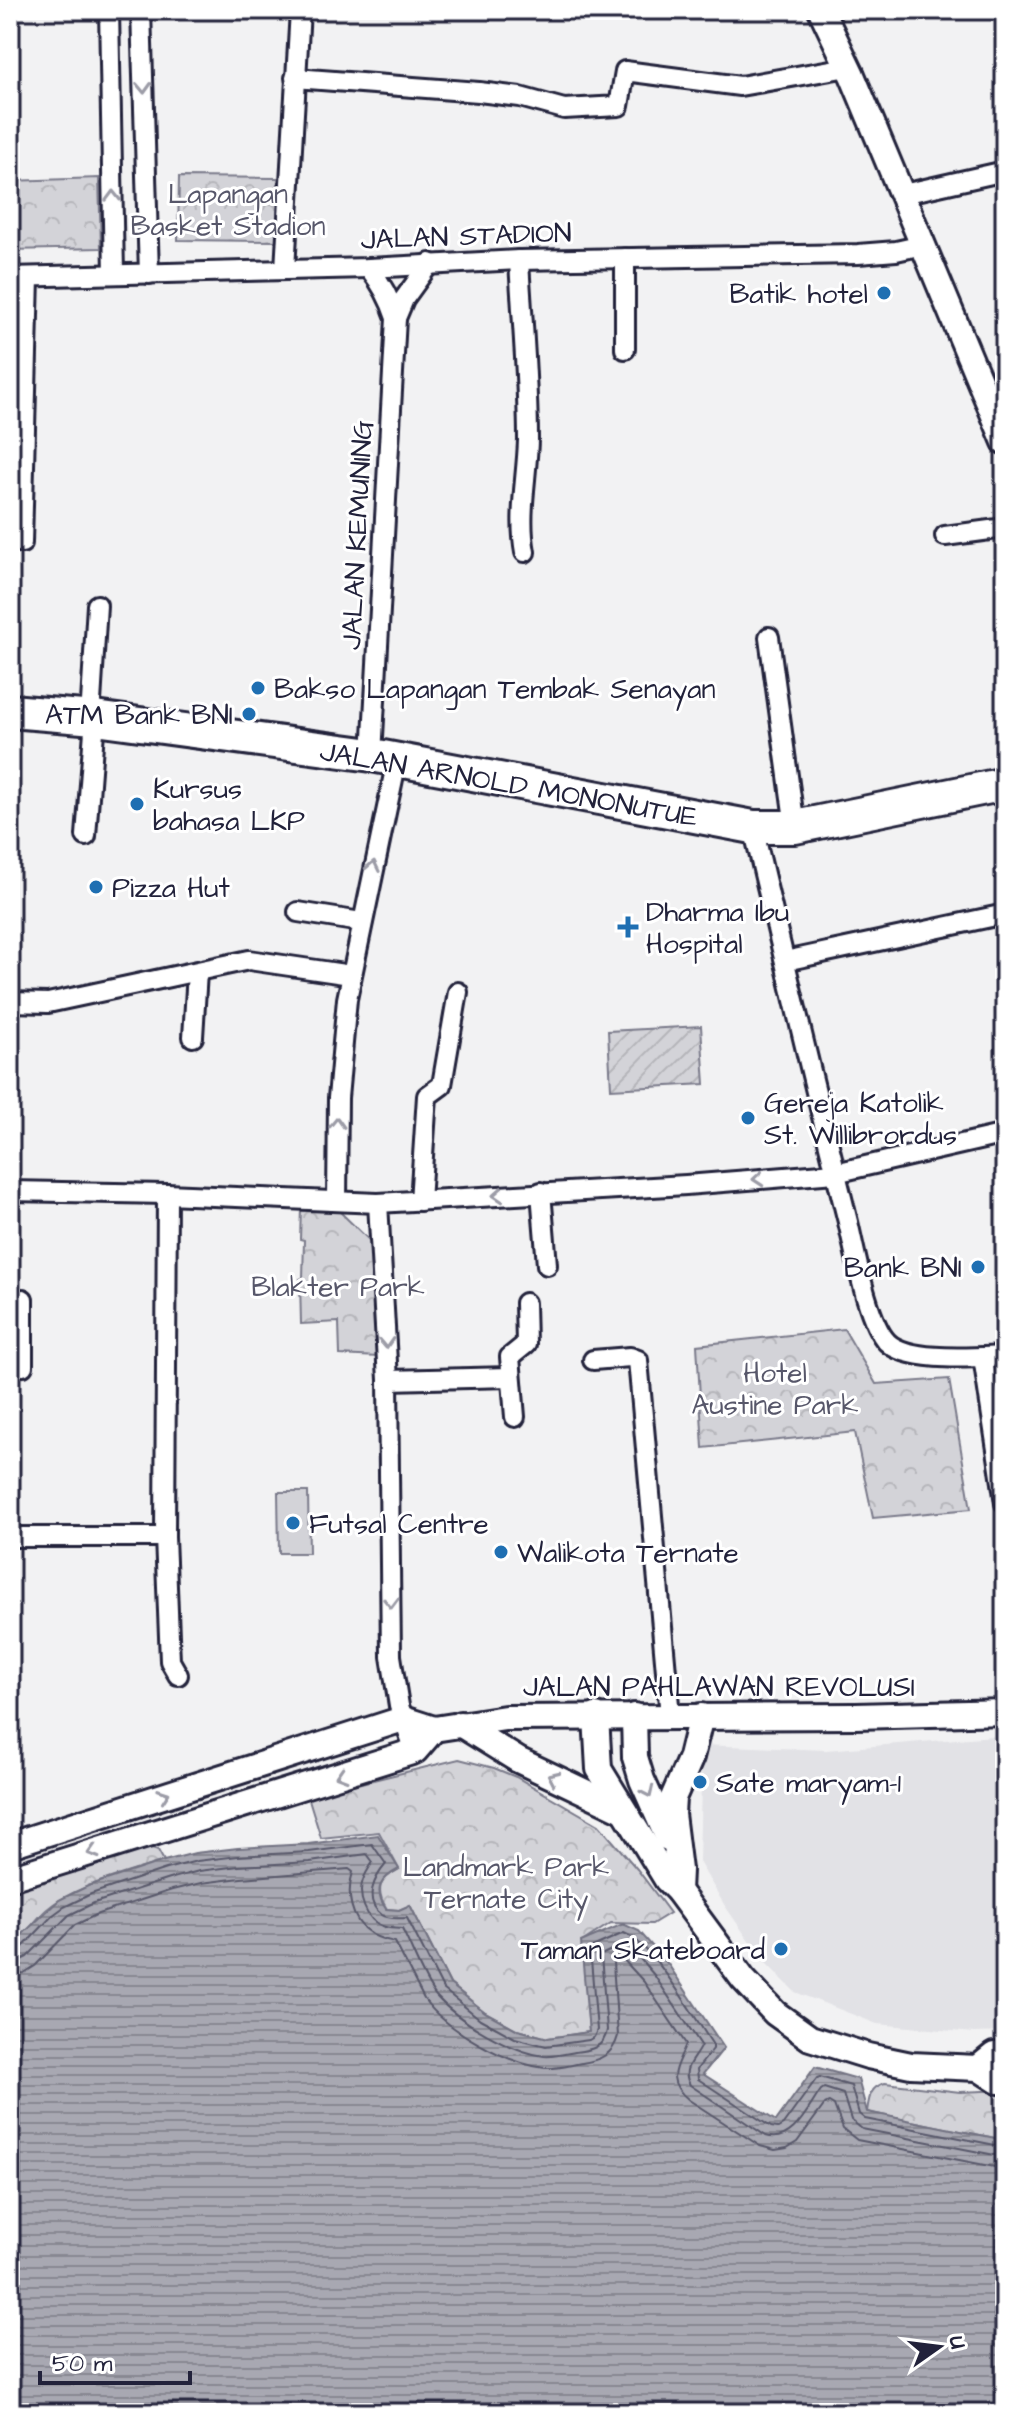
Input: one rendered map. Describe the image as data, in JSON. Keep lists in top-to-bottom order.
{
  "streets": {
    "highway": ["JALAN ARNOLD MONONUTUE"],
    "street": ["JALAN STADION", "JALAN KEMUNING", "JALAN PAHLAWAN REVOLUSI"]
  },
  "crossings": [
    ["JALAN STADION", "JALAN KEMUNING"],
    ["JALAN KEMUNING", "JALAN ARNOLD MONONUTUE"]
  ],
  "parks": [
    "Lapangan Basket Stadion",
    "Blakter Park",
    "Hotel Austine Park",
    "Landmark Park Ternate City"
  ],
  "places": {
    "other": [
      "Batik hotel",
      "Bakso Lapangan Tembak Senayan",
      "ATM Bank BNI",
      "Kursus bahasa LKP",
      "Pizza Hut",
      "Gereja Katolik St. Willibrordus",
      "Bank BNI",
      "Futsal Centre",
      "Walikota Ternate",
      "Sate maryam-1",
      "Taman Skateboard"
    ],
    "health": ["Dharma Ibu Hospital"]
  },
  "scale_bar": "50 m",
  "north": "right"
}
